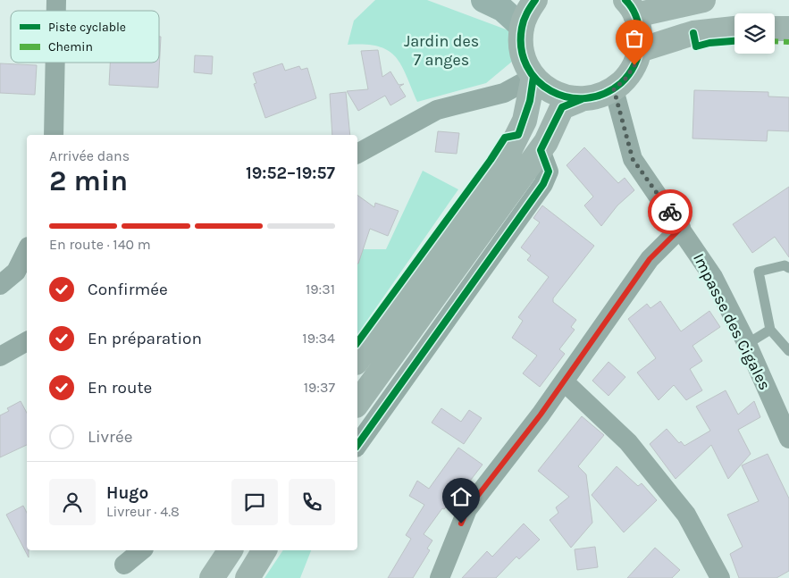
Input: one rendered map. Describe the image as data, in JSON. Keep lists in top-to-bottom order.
{
  "streets": {
    "street": ["Impasse des Cigales"]
  },
  "parks": ["Jardin des 7 anges"],
  "legend": ["Piste cyclable", "Chemin"],
  "page": {
    "heading": ["2 min", "Arrivée dans", "19:52–19:57"],
    "panel": ["Hugo", "Livreur · 4.8"],
    "bar": "En route · 140 m",
    "list": [
      ["Confirmée", "19:31"],
      ["En préparation", "19:34"],
      ["En route", "19:37"],
      "Livrée"
    ]
  }
}
